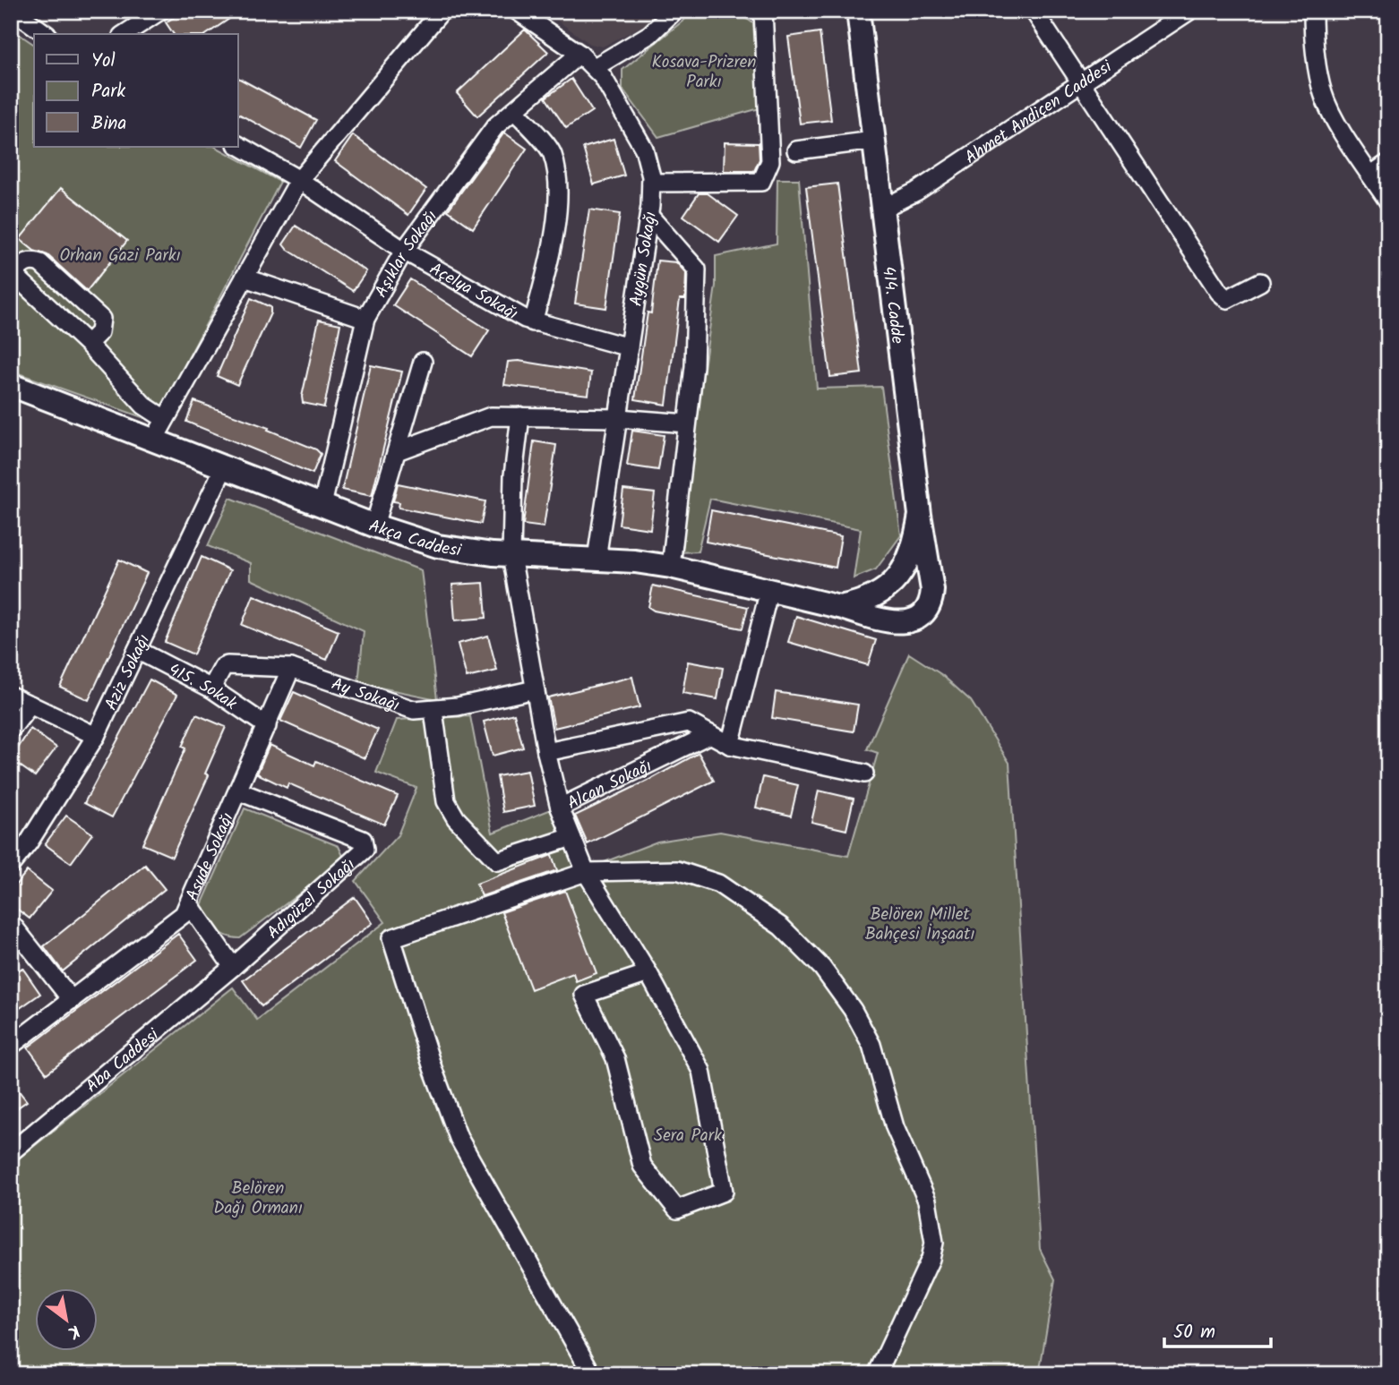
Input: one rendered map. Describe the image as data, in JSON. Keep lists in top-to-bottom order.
{
  "streets": {
    "main road": ["414. Cadde", "Akça Caddesi"],
    "street": [
      "Ahmet Andiçen Caddesi",
      "Aşıklar Sokağı",
      "Aygün Sokağı",
      "Açelya Sokağı",
      "Aziz Sokağı",
      "415. Sokak",
      "Ay Sokağı",
      "Alcan Sokağı",
      "Asude Sokağı",
      "Adıgüzel Sokağı",
      "Aba Caddesi"
    ]
  },
  "crossings": [
    ["Ahmet Andiçen Caddesi", "414. Cadde"],
    ["Aşıklar Sokağı", "Aygün Sokağı"],
    ["Aşıklar Sokağı", "Açelya Sokağı"],
    ["Aşıklar Sokağı", "Akça Caddesi"],
    ["Aygün Sokağı", "Açelya Sokağı"],
    ["Aygün Sokağı", "Akça Caddesi"],
    ["414. Cadde", "Akça Caddesi"],
    ["Akça Caddesi", "Aziz Sokağı"],
    ["Akça Caddesi", "Alcan Sokağı"],
    ["Aziz Sokağı", "415. Sokak"],
    ["415. Sokak", "Ay Sokağı"],
    ["415. Sokak", "Asude Sokağı"],
    ["Ay Sokağı", "Alcan Sokağı"],
    ["Ay Sokağı", "Asude Sokağı"],
    ["Asude Sokağı", "Adıgüzel Sokağı"],
    ["Adıgüzel Sokağı", "Aba Caddesi"]
  ],
  "parks": [
    "Kosava-Prizren Parkı",
    "Orhan Gazi Parkı",
    "Belören Millet Bahçesi İnşaatı",
    "Sera Park",
    "Belören Dağı Ormanı"
  ],
  "legend": ["Yol", "Park", "Bina"],
  "scale_bar": "50 m",
  "north": "bottom right"
}
